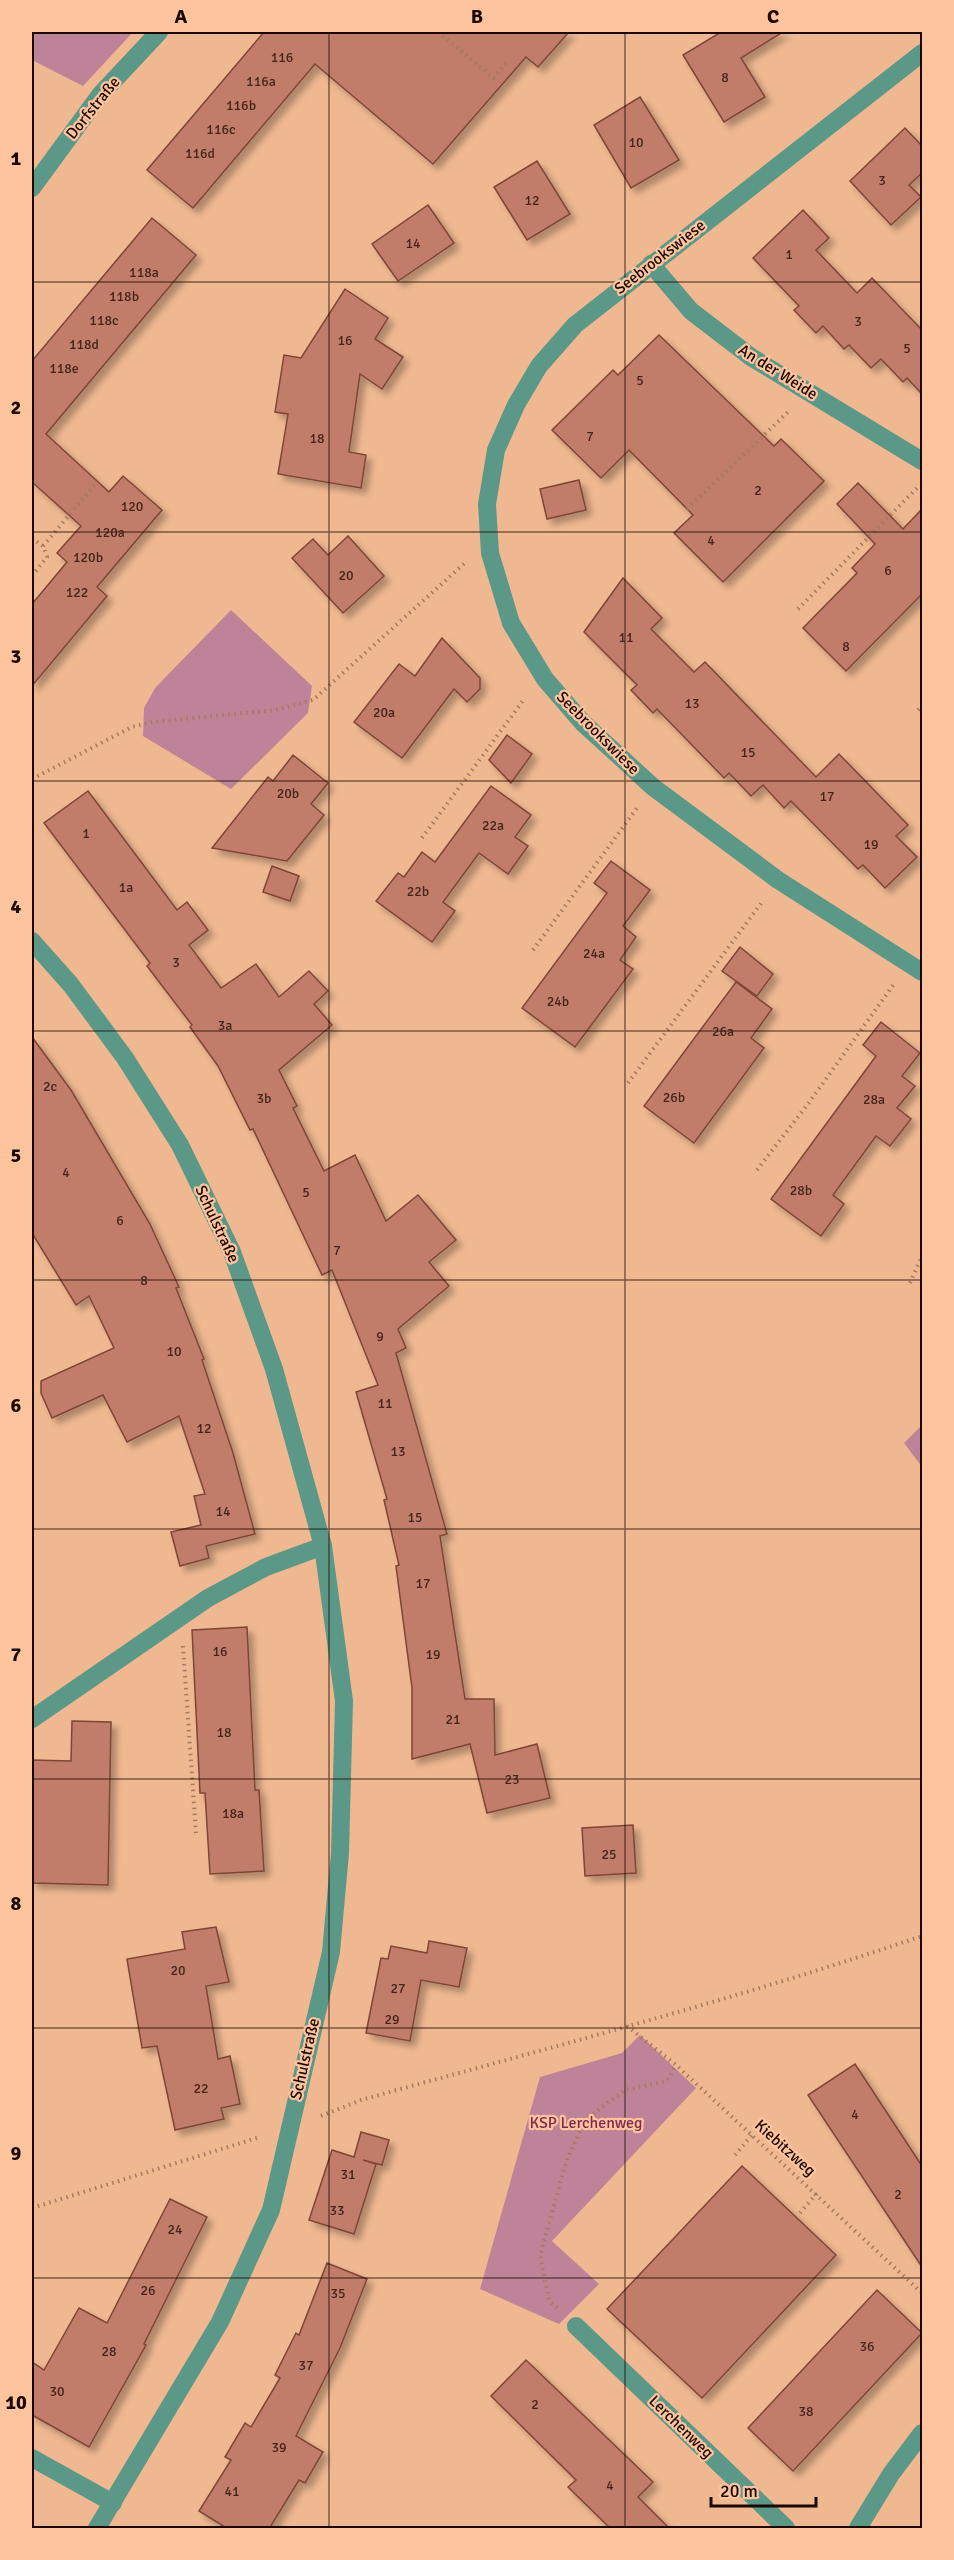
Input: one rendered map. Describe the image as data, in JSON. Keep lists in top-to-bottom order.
{
  "streets": {
    "street": [
      "Dorfstraße",
      "Seebrookswiese",
      "An der Weide",
      "Schulstraße",
      "Lerchenweg"
    ],
    "path": ["Kiebitzweg"]
  },
  "crossings": [
    ["Seebrookswiese", "An der Weide"]
  ],
  "parks": ["KSP Lerchenweg"],
  "house_numbers": [
    "116",
    "8",
    "116a",
    "116b",
    "116c",
    "10",
    "116d",
    "3",
    "12",
    "14",
    "1",
    "118a",
    "118b",
    "118c",
    "3",
    "16",
    "118d",
    "5",
    "118e",
    "5",
    "7",
    "18",
    "2",
    "120",
    "120a",
    "4",
    "120b",
    "6",
    "20",
    "122",
    "11",
    "8",
    "13",
    "20a",
    "15",
    "20b",
    "17",
    "22a",
    "1",
    "19",
    "1a",
    "22b",
    "24a",
    "3",
    "24b",
    "3a",
    "26a",
    "2c",
    "26b",
    "3b",
    "28a",
    "4",
    "28b",
    "5",
    "6",
    "7",
    "8",
    "9",
    "10",
    "11",
    "12",
    "13",
    "14",
    "15",
    "17",
    "16",
    "19",
    "21",
    "18",
    "23",
    "18a",
    "25",
    "20",
    "27",
    "29",
    "22",
    "4",
    "31",
    "2",
    "33",
    "24",
    "26",
    "35",
    "36",
    "28",
    "37",
    "30",
    "2",
    "38",
    "39",
    "4",
    "41"
  ],
  "scale_bar": "20 m",
  "grid": {
    "columns": ["A", "B", "C"],
    "rows": [
      "1",
      "2",
      "3",
      "4",
      "5",
      "6",
      "7",
      "8",
      "9",
      "10"
    ]
  }
}
